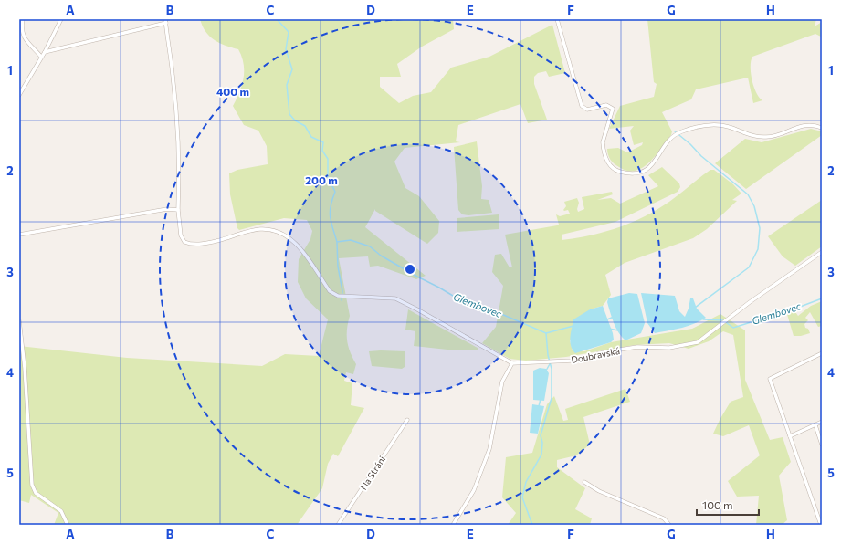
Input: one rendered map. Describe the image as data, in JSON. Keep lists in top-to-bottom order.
{
  "streets": {
    "street": ["Doubravská", "Na Stráni"]
  },
  "water": ["Glembovec"],
  "scale_bar": "100 m",
  "grid": {
    "columns": [
      "A",
      "B",
      "C",
      "D",
      "E",
      "F",
      "G",
      "H"
    ],
    "rows": [
      "1",
      "2",
      "3",
      "4",
      "5"
    ]
  },
  "rings": ["400 m", "200 m"]
}
